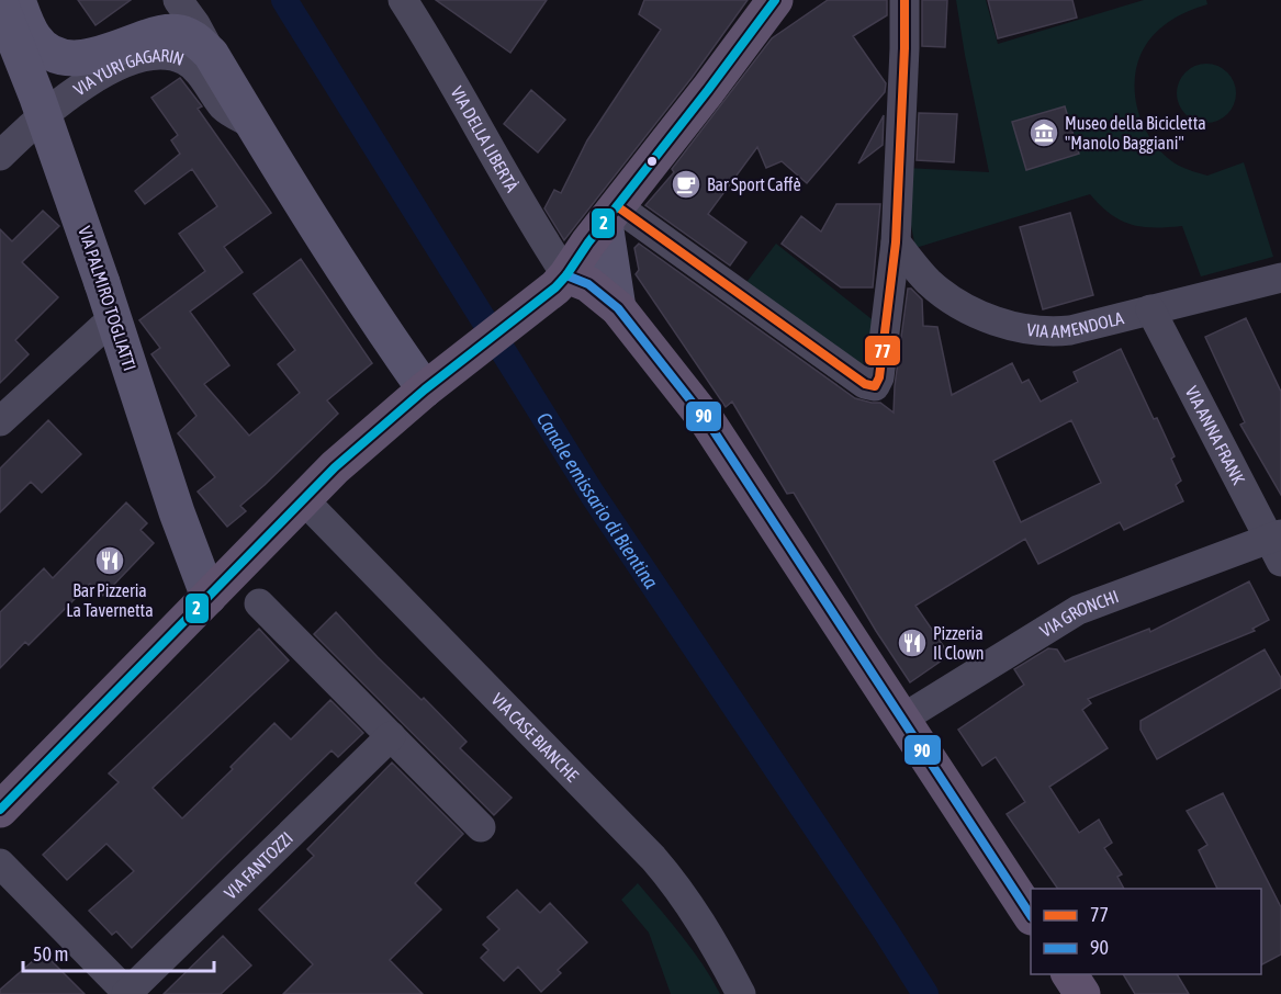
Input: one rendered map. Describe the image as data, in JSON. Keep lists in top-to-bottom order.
{
  "streets": {
    "main road": ["VIA PALMIRO TOGLIATTI"],
    "street": [
      "VIA YURI GAGARIN",
      "VIA DELLA LIBERTÀ",
      "VIA AMENDOLA",
      "VIA ANNA FRANK",
      "VIA GRONCHI",
      "VIA CASE BIANCHE",
      "VIA FANTOZZI"
    ]
  },
  "crossings": [
    ["VIA YURI GAGARIN", "VIA PALMIRO TOGLIATTI"],
    ["VIA AMENDOLA", "VIA ANNA FRANK"],
    ["VIA ANNA FRANK", "VIA GRONCHI"]
  ],
  "water": ["Canale emissario di Bientina"],
  "places": {
    "museum": ["Museo della Bicicletta \"Manolo Baggiani\""],
    "cafe": ["Bar Sport Caffè"],
    "restaurant": ["Bar Pizzeria La Tavernetta", "Pizzeria Il Clown"]
  },
  "lines": ["transit line 77", "transit line 2", "transit line 90"],
  "legend": ["77", "90"],
  "scale_bar": "50 m"
}
